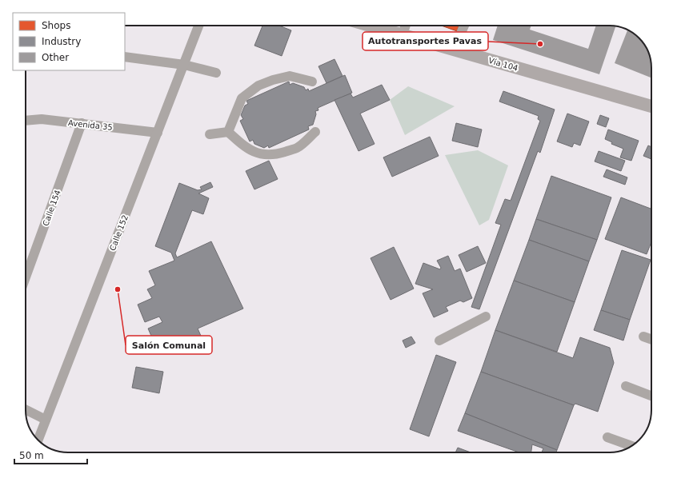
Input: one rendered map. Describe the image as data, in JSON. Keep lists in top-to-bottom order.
{
  "streets": {
    "main road": ["Vía 104"],
    "street": ["Avenida 35", "Calle 154", "Calle 152"]
  },
  "crossings": [
    ["Avenida 35", "Calle 154"],
    ["Avenida 35", "Calle 152"]
  ],
  "places": ["Autotransportes Pavas", "Salón Comunal"],
  "legend": ["Shops", "Industry", "Other"],
  "scale_bar": "50 m"
}
